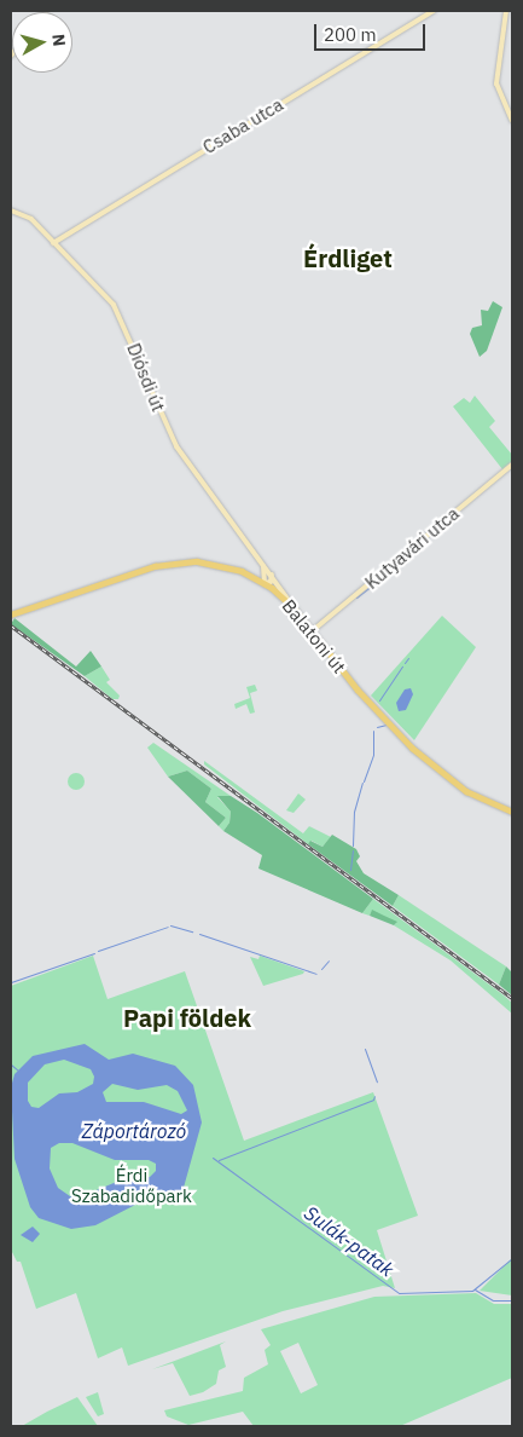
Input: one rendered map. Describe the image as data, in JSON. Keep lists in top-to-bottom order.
{
  "streets": {
    "main road": ["Balatoni út"],
    "street": ["Csaba utca", "Diósdi út", "Kutyavári utca"]
  },
  "crossings": [
    ["Csaba utca", "Diósdi út"],
    ["Diósdi út", "Balatoni út"],
    ["Kutyavári utca", "Balatoni út"]
  ],
  "districts": ["Érdliget", "Papi földek"],
  "water": ["Záportározó", "Sulák-patak"],
  "parks": ["Érdi Szabadidőpark"],
  "scale_bar": "200 m",
  "north": "right"
}
